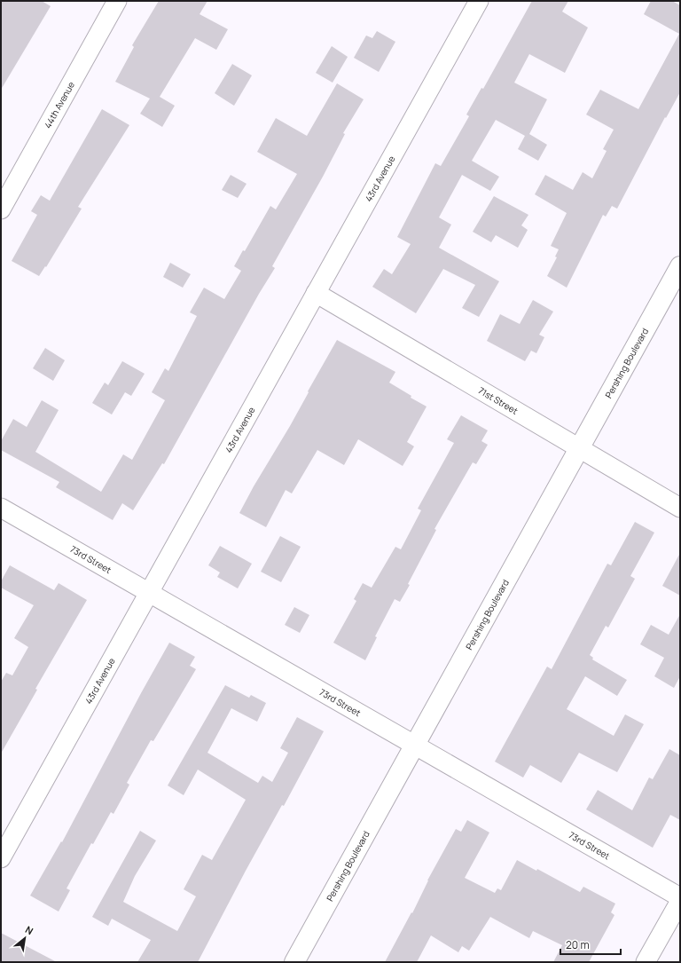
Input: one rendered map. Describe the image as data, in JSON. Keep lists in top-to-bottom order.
{
  "streets": {
    "street": [
      "44th Avenue",
      "43rd Avenue",
      "Pershing Boulevard",
      "71st Street",
      "73rd Street"
    ]
  },
  "crossings": [
    ["43rd Avenue", "71st Street"],
    ["43rd Avenue", "73rd Street"],
    ["Pershing Boulevard", "71st Street"],
    ["Pershing Boulevard", "73rd Street"]
  ],
  "scale_bar": "20 m",
  "north": "top right"
}
